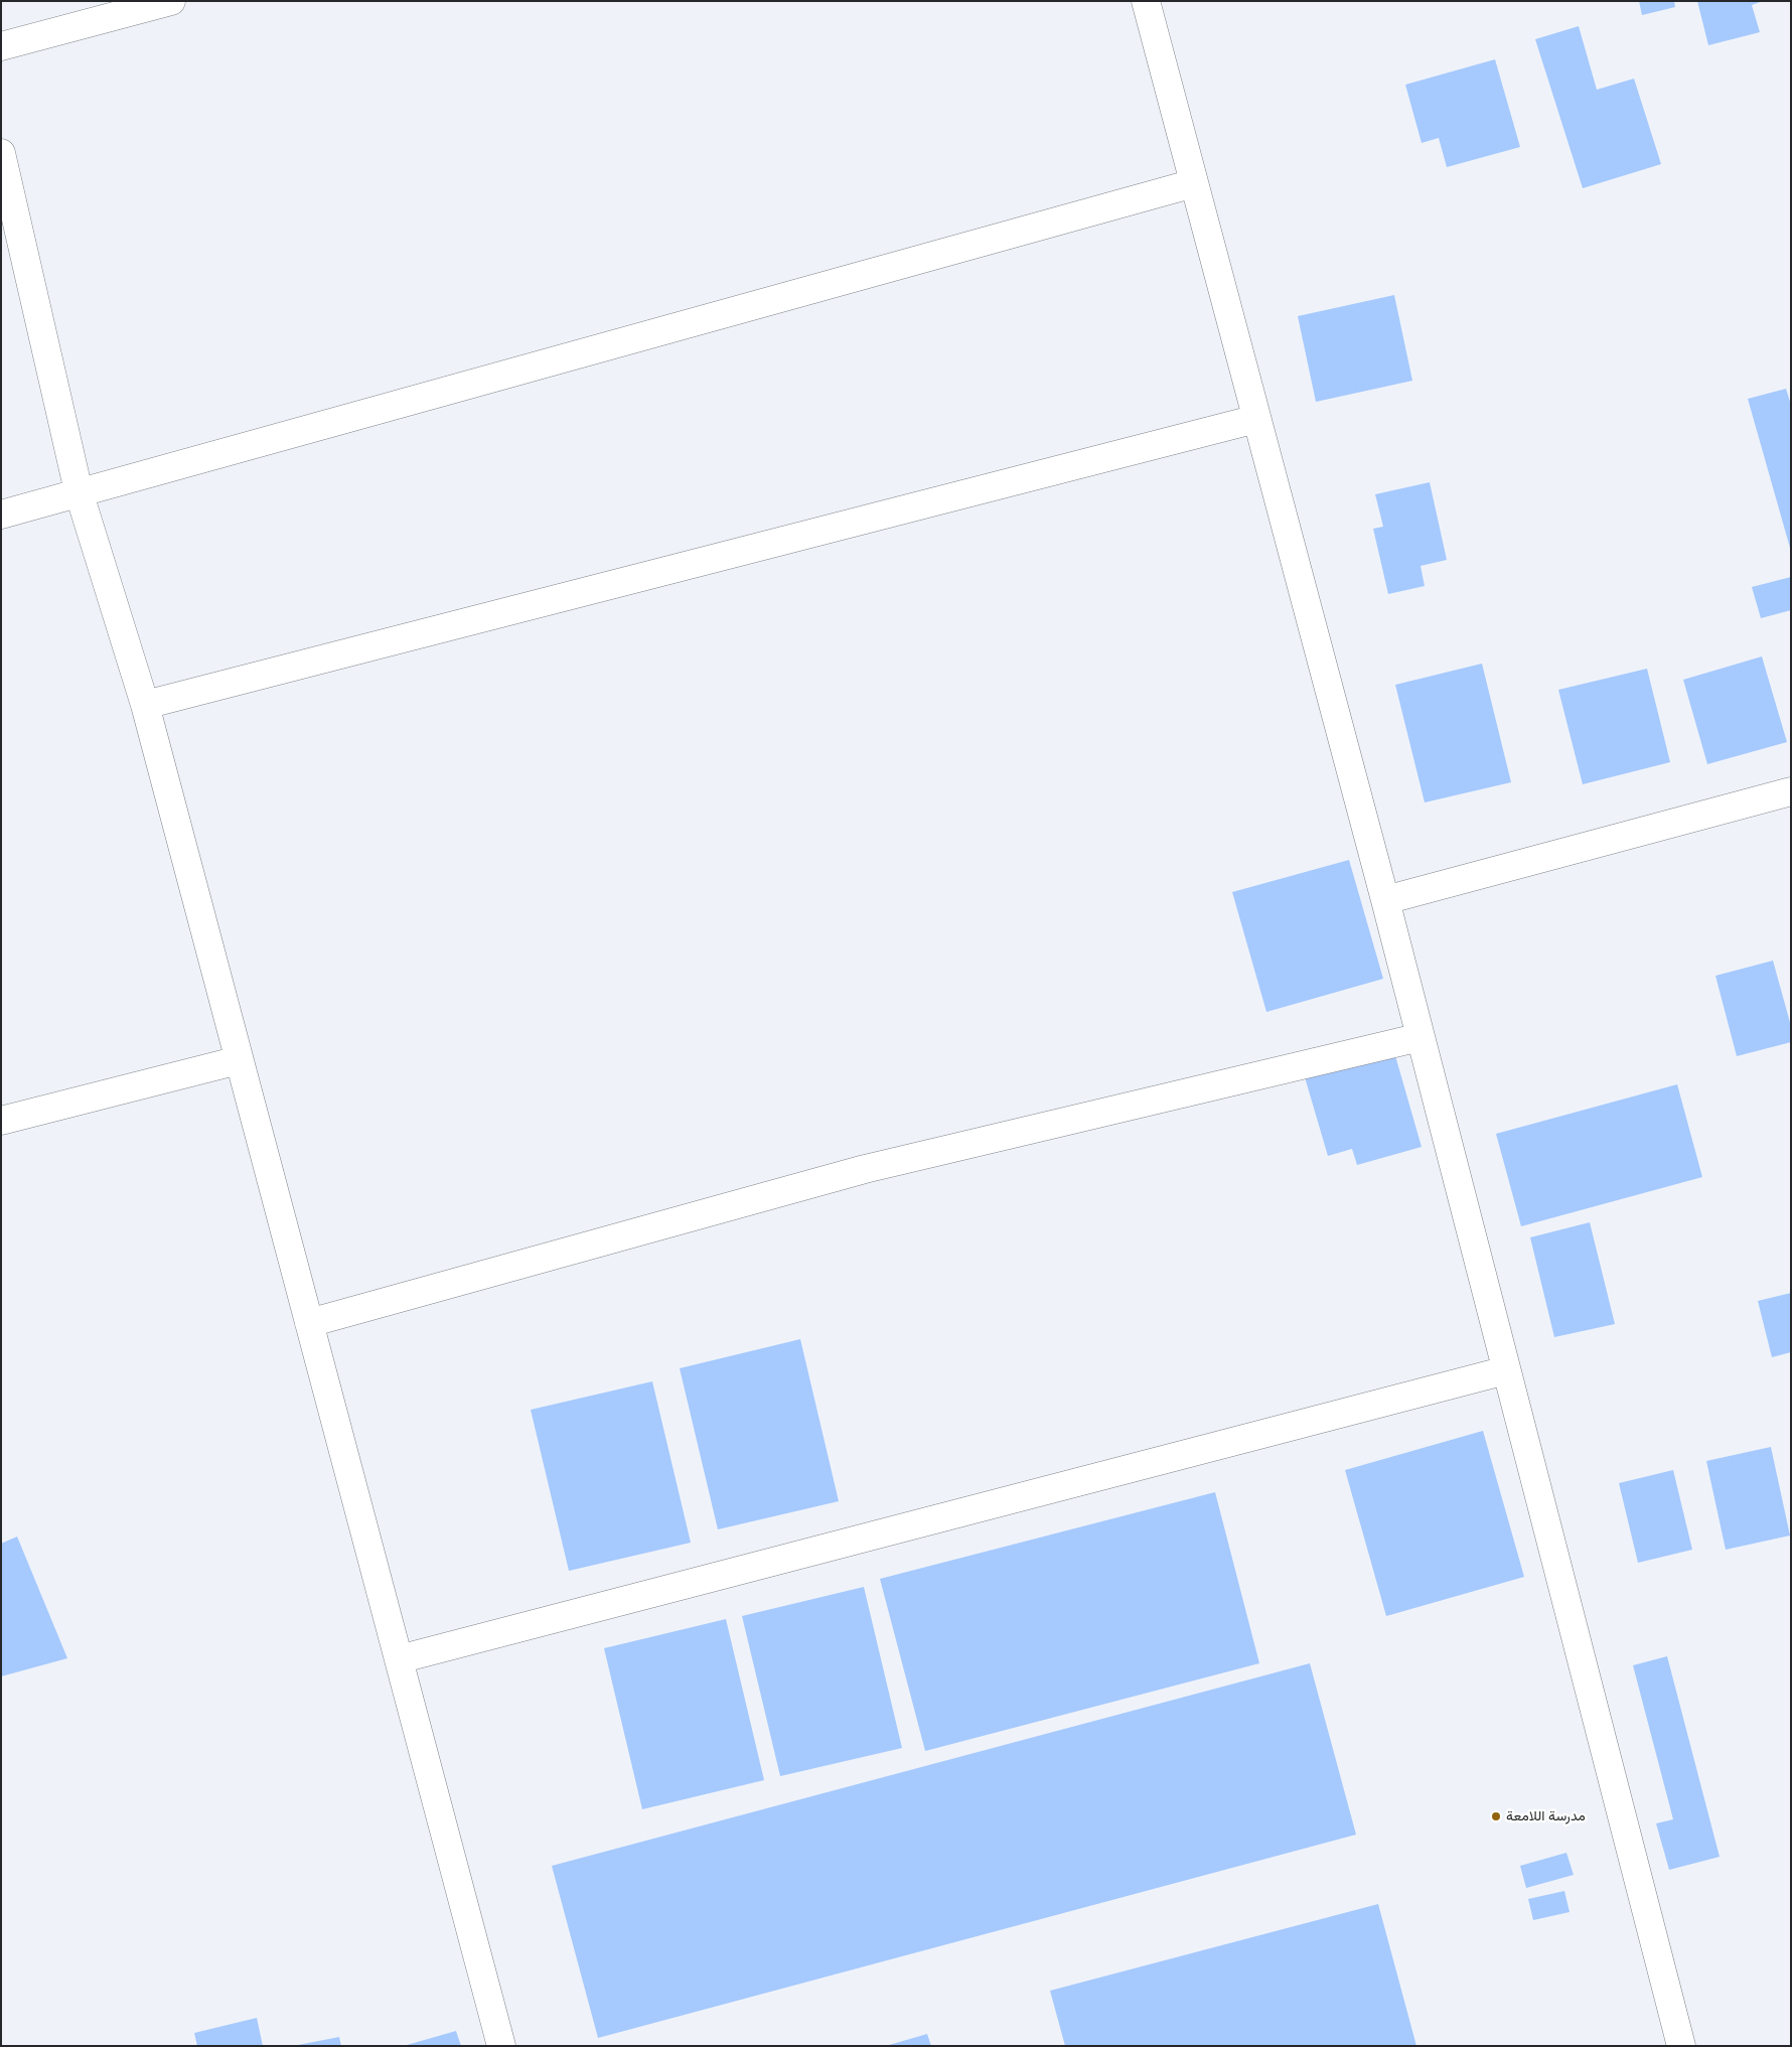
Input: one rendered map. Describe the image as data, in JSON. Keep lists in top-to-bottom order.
{
  "places": ["مدرسة اللامعة"]
}
